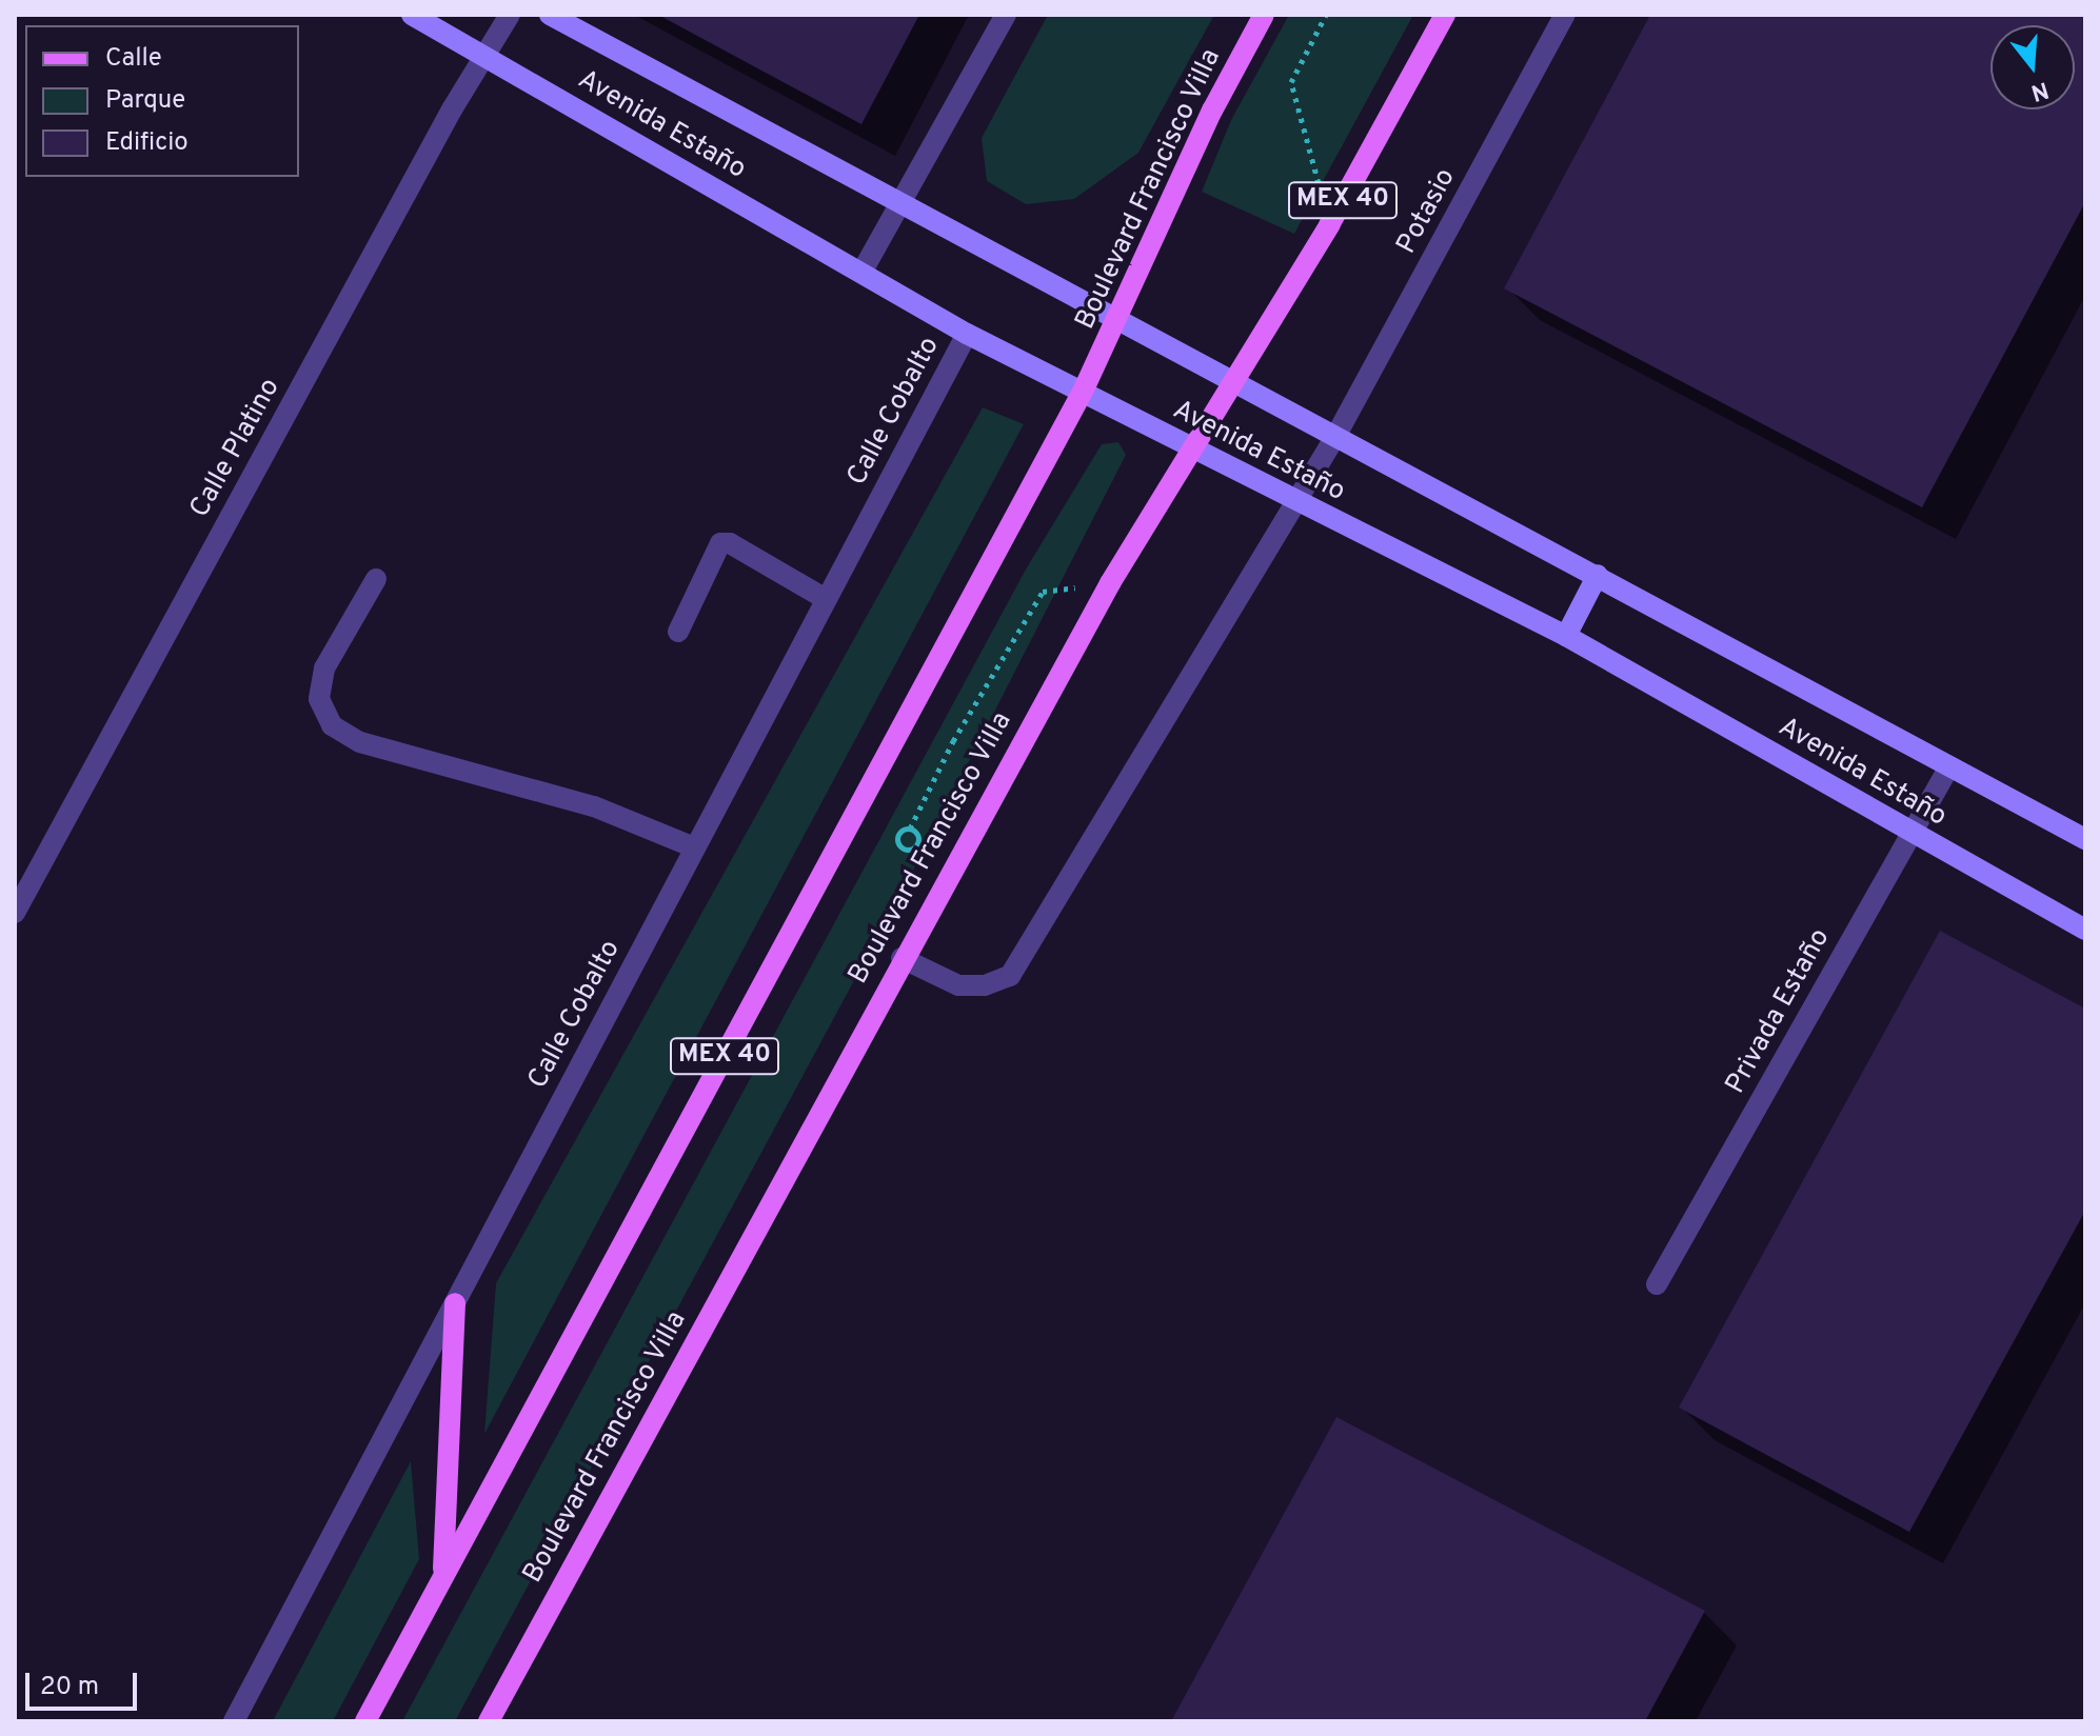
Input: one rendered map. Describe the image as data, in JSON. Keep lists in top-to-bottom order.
{
  "streets": {
    "main road": ["Avenida Estaño", "Boulevard Francisco Villa", "MEX 40"],
    "street": [
      "Potasio",
      "Calle Cobalto",
      "Calle Platino",
      "Privada Estaño"
    ]
  },
  "crossings": [
    ["Avenida Estaño", "Boulevard Francisco Villa"],
    ["Avenida Estaño", "Potasio"],
    ["Avenida Estaño", "Calle Cobalto"],
    ["Avenida Estaño", "Calle Platino"],
    ["Avenida Estaño", "Privada Estaño"],
    ["Boulevard Francisco Villa", "Potasio"]
  ],
  "legend": ["Calle", "Parque", "Edificio"],
  "scale_bar": "20 m",
  "north": "bottom"
}
